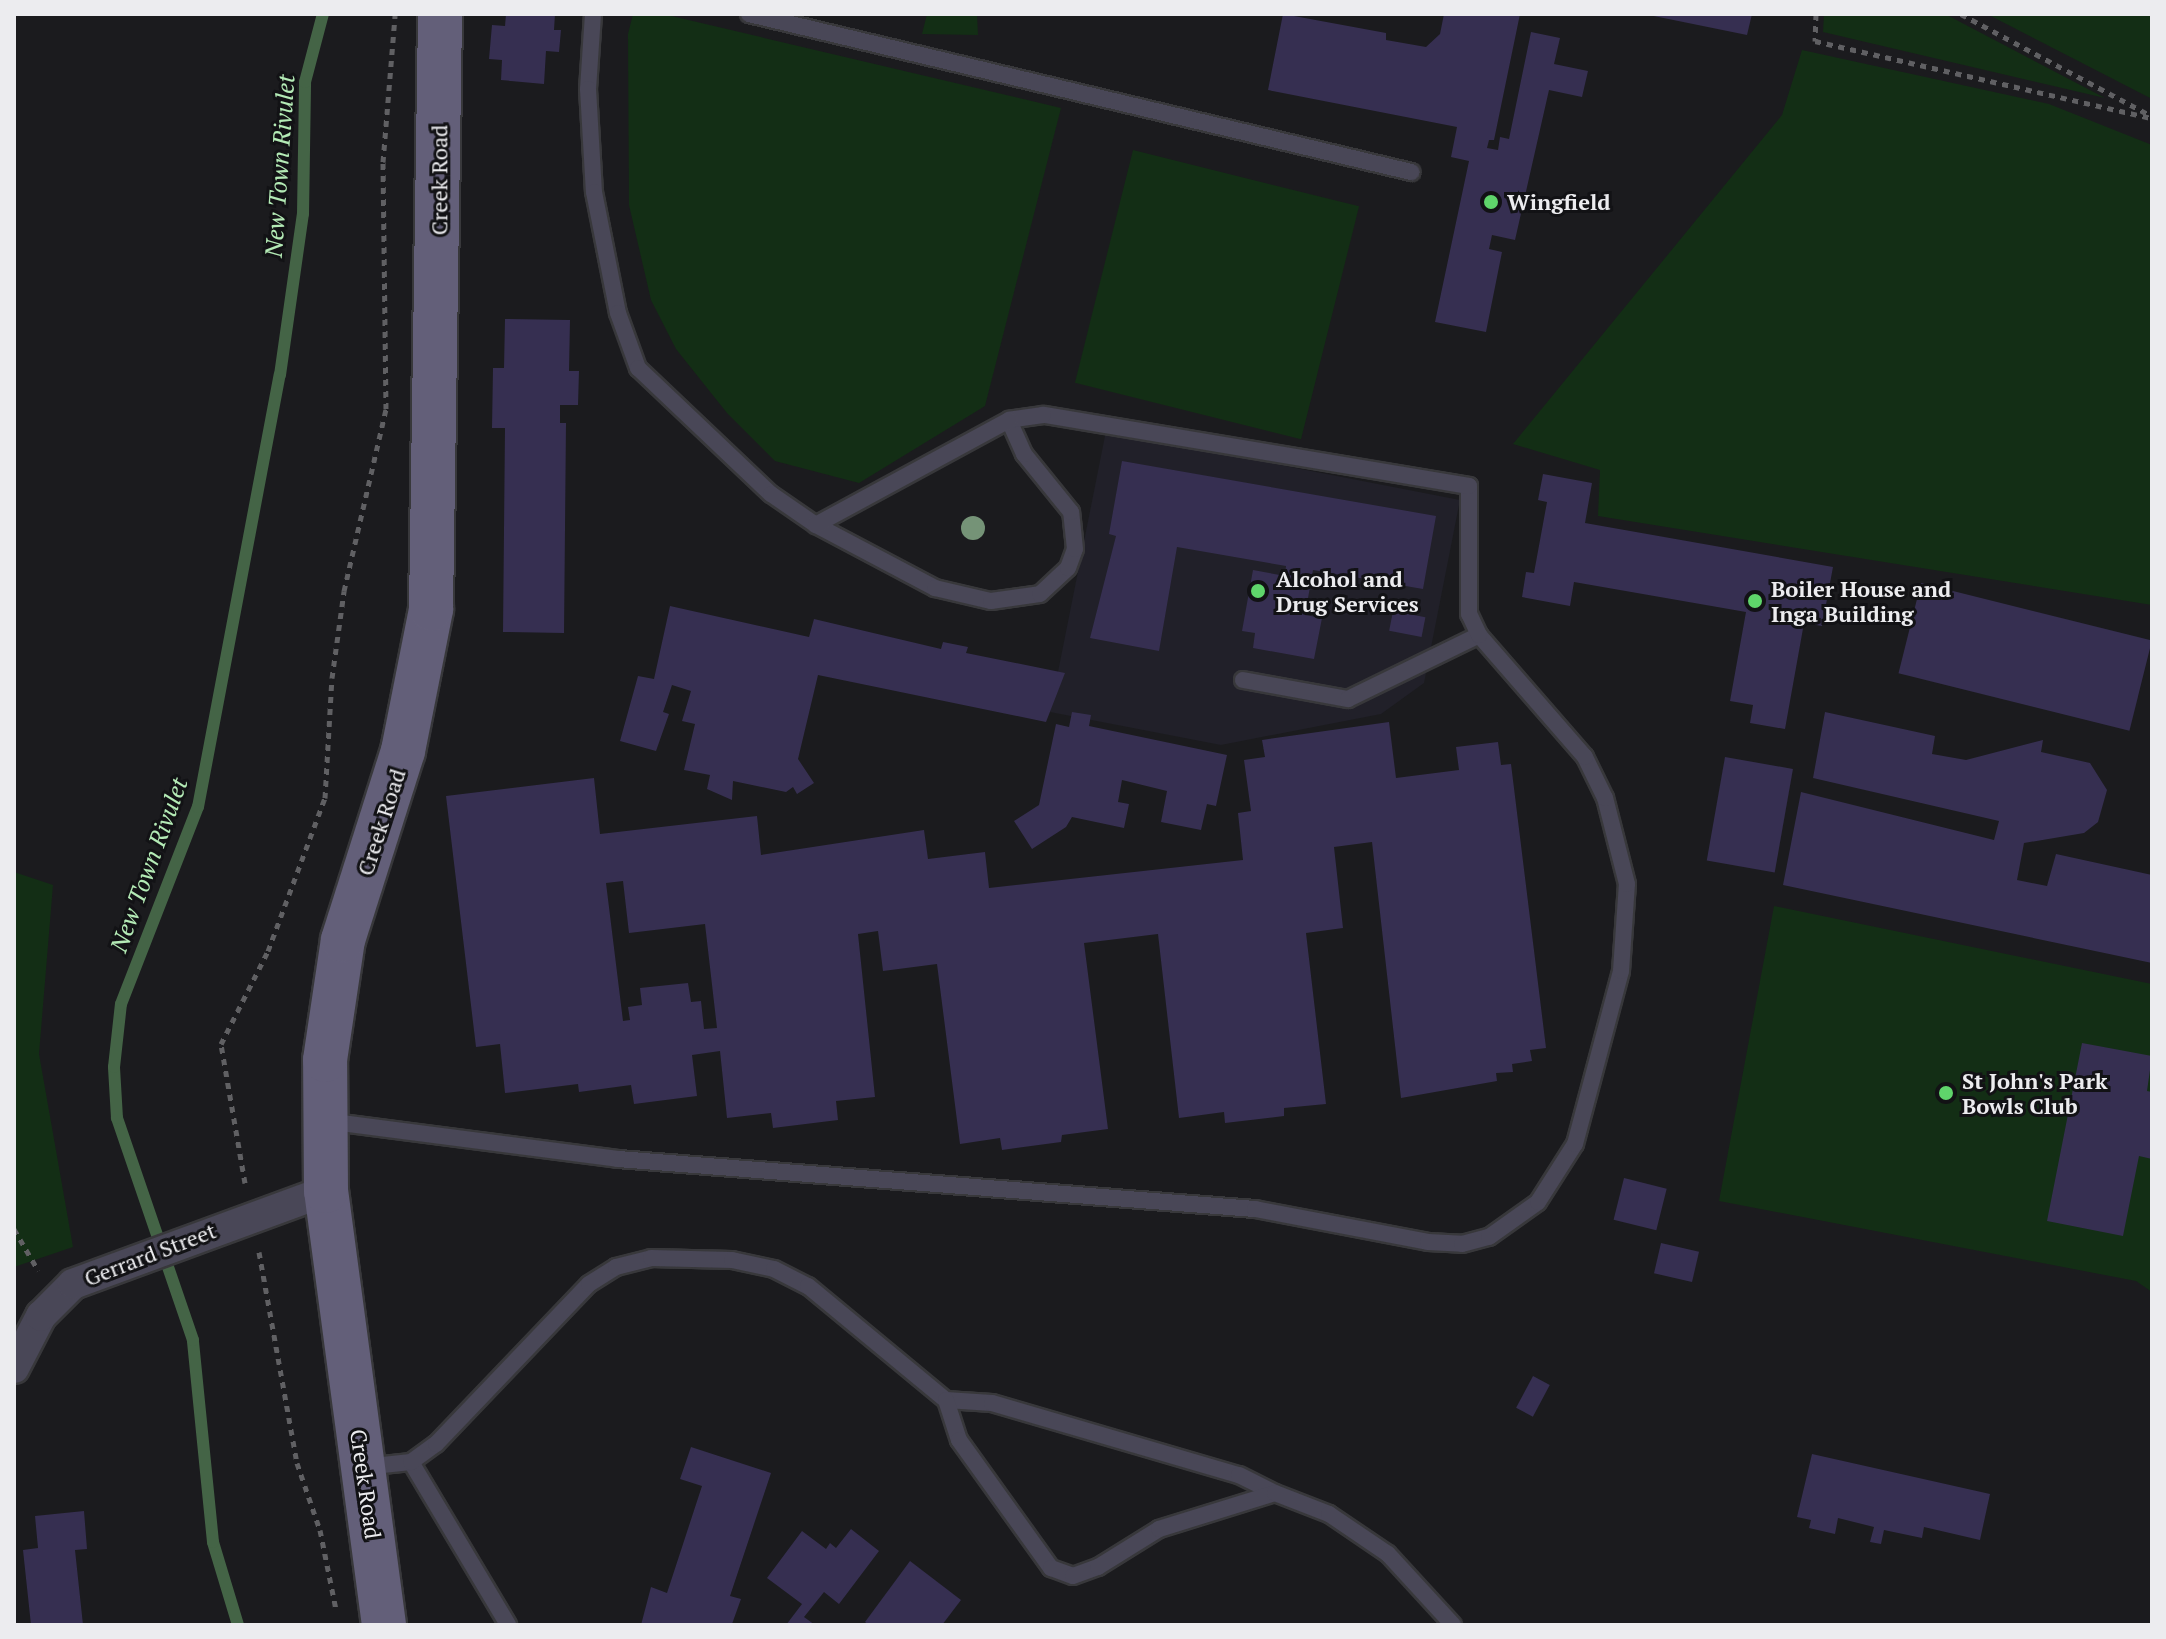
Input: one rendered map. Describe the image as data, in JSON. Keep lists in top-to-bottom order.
{
  "streets": {
    "street": ["Creek Road", "Gerrard Street"]
  },
  "crossings": [
    ["Creek Road", "Gerrard Street"]
  ],
  "water": ["New Town Rivulet"],
  "places": [
    "Wingfield",
    "Alcohol and Drug Services",
    "Boiler House and Inga Building",
    "St John's Park Bowls Club"
  ]
}
